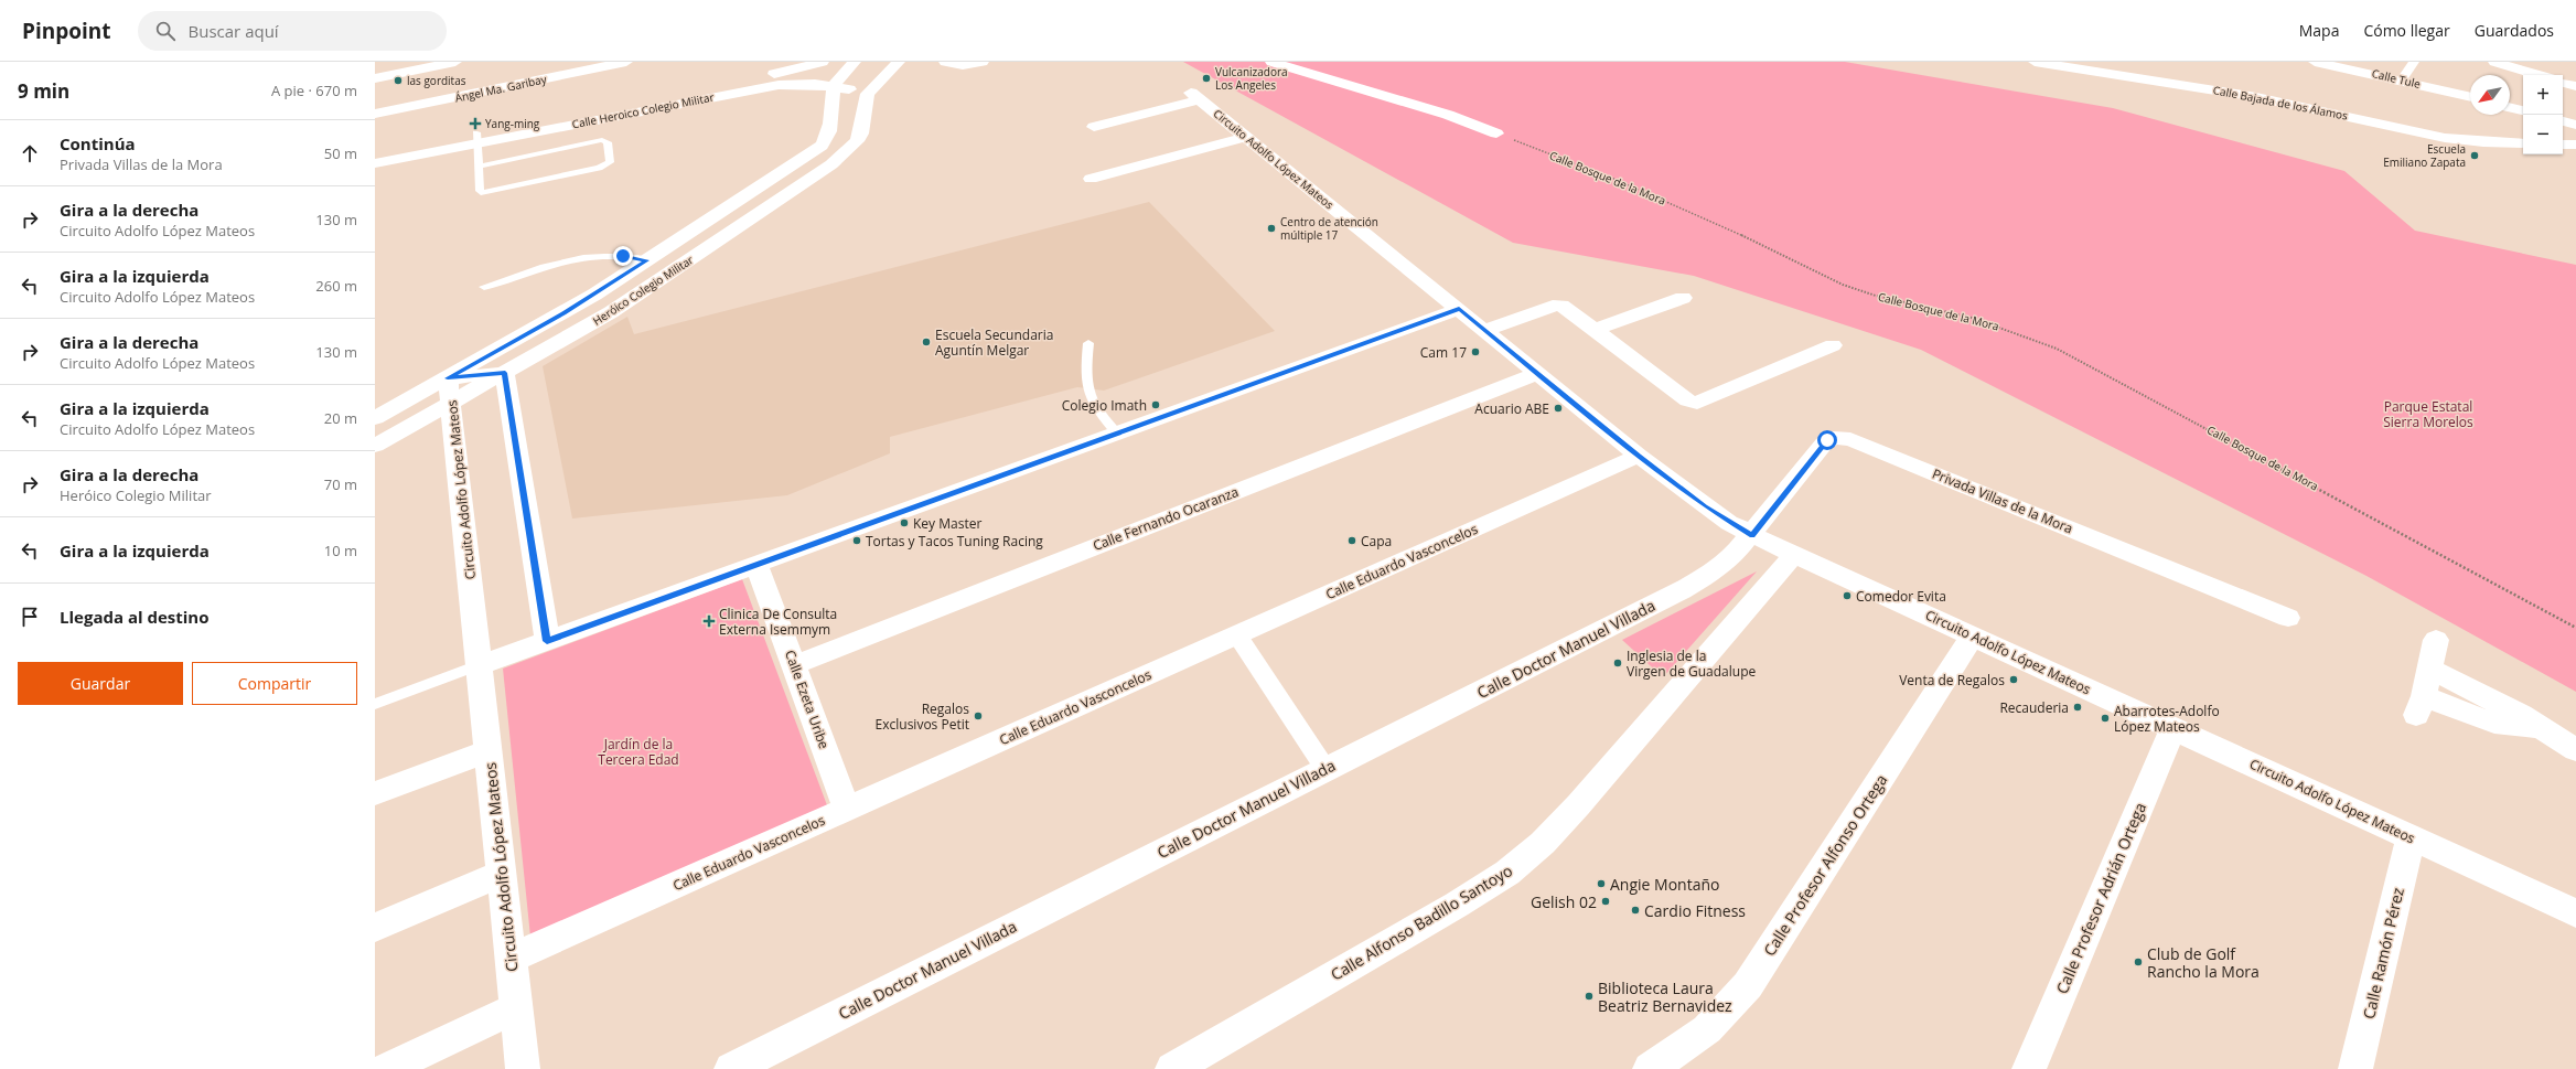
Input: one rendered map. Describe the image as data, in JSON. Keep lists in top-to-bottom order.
{
  "streets": {
    "street": [
      "Calle Tule",
      "Ángel Ma. Garibay",
      "Calle Bajada de los Álamos",
      "Calle Heroico Colegio Militar",
      "Circuito Adolfo López Mateos",
      "Heróico Colegio Militar",
      "Privada Villas de la Mora",
      "Calle Fernando Ocaranza",
      "Calle Eduardo Vasconcelos",
      "Calle Doctor Manuel Villada",
      "Calle Ezeta Uribe",
      "Calle Profesor Alfonso Ortega",
      "Calle Profesor Adrián Ortega",
      "Calle Alfonso Badillo Santoyo",
      "Calle Ramón Pérez"
    ],
    "path": ["Calle Bosque de la Mora"]
  },
  "crossings": [
    ["Calle Heroico Colegio Militar", "Heróico Colegio Militar"],
    ["Circuito Adolfo López Mateos", "Heróico Colegio Militar"],
    ["Circuito Adolfo López Mateos", "Privada Villas de la Mora"],
    ["Circuito Adolfo López Mateos", "Calle Fernando Ocaranza"],
    ["Circuito Adolfo López Mateos", "Calle Eduardo Vasconcelos"],
    ["Circuito Adolfo López Mateos", "Calle Doctor Manuel Villada"],
    ["Circuito Adolfo López Mateos", "Calle Profesor Alfonso Ortega"],
    ["Circuito Adolfo López Mateos", "Calle Profesor Adrián Ortega"],
    ["Circuito Adolfo López Mateos", "Calle Alfonso Badillo Santoyo"],
    ["Circuito Adolfo López Mateos", "Calle Ramón Pérez"],
    ["Privada Villas de la Mora", "Calle Doctor Manuel Villada"],
    ["Calle Fernando Ocaranza", "Calle Ezeta Uribe"],
    ["Calle Eduardo Vasconcelos", "Calle Ezeta Uribe"]
  ],
  "parks": ["Parque Estatal Sierra Morelos", "Jardín de la Tercera Edad"],
  "places": {
    "other": [
      "Vulcanizadora Los Angeles",
      "las gorditas",
      "Escuela Emiliano Zapata",
      "Centro de atención múltiple 17",
      "Escuela Secundaria Aguntín Melgar",
      "Cam 17",
      "Colegio Imath",
      "Acuario ABE",
      "Key Master",
      "Tortas y Tacos Tuning Racing",
      "Capa",
      "Comedor Evita",
      "Inglesia de la Virgen de Guadalupe",
      "Venta de Regalos",
      "Recauderia",
      "Regalos Exclusivos Petit",
      "Abarrotes-Adolfo López Mateos",
      "Angie Montaño",
      "Gelish 02",
      "Cardio Fitness",
      "Club de Golf Rancho la Mora",
      "Biblioteca Laura Beatriz Bernavidez"
    ],
    "health": ["Yang-ming", "Clinica De Consulta Externa Isemmym"]
  },
  "north": "bottom left",
  "page": {
    "header": "Pinpoint",
    "search": "Buscar aquí",
    "nav": ["Mapa", "Cómo llegar", "Guardados"],
    "heading": ["9 min", "A pie · 670 m"],
    "map_buttons": ["+", "−"],
    "list": [
      ["Continúa", "Privada Villas de la Mora", "50 m"],
      ["Gira a la derecha", "Circuito Adolfo López Mateos", "130 m"],
      ["Gira a la izquierda", "Circuito Adolfo López Mateos", "260 m"],
      ["Gira a la derecha", "Circuito Adolfo López Mateos", "130 m"],
      ["Gira a la izquierda", "Circuito Adolfo López Mateos", "20 m"],
      ["Gira a la derecha", "Heróico Colegio Militar", "70 m"],
      ["Gira a la izquierda", "10 m"],
      "Llegada al destino"
    ],
    "buttons": ["Guardar", "Compartir"]
  }
}
